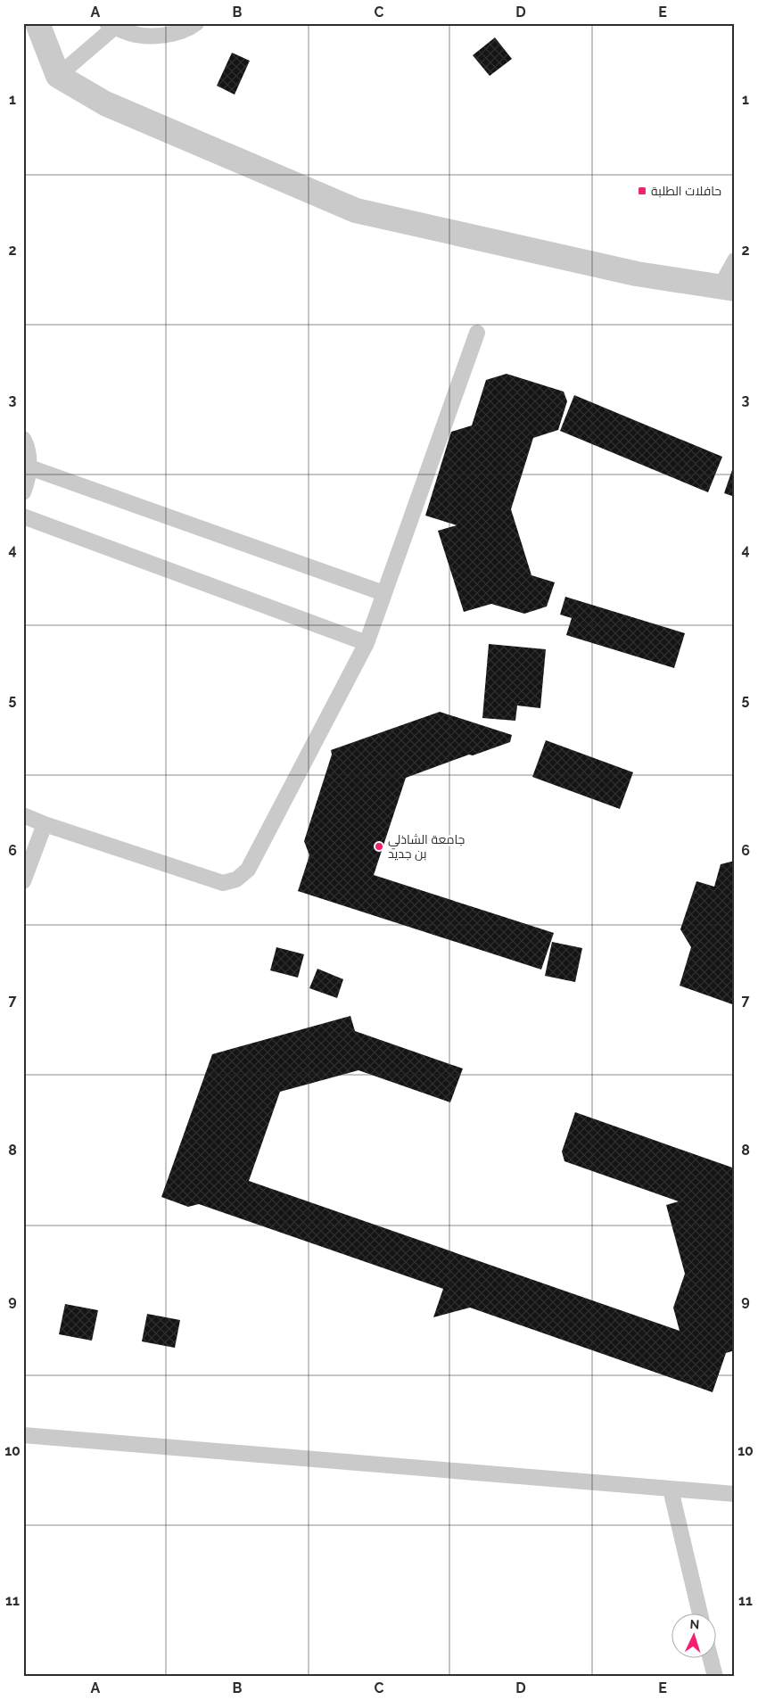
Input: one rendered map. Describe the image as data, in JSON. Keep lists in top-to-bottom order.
{
  "places": {
    "transit": ["حافلات الطلبة"],
    "other": ["جامعة الشاذلي بن جديد"]
  },
  "north": "top",
  "grid": {
    "columns": [
      "A",
      "B",
      "C",
      "D",
      "E"
    ],
    "rows": [
      "1",
      "2",
      "3",
      "4",
      "5",
      "6",
      "7",
      "8",
      "9",
      "10",
      "11"
    ]
  }
}
